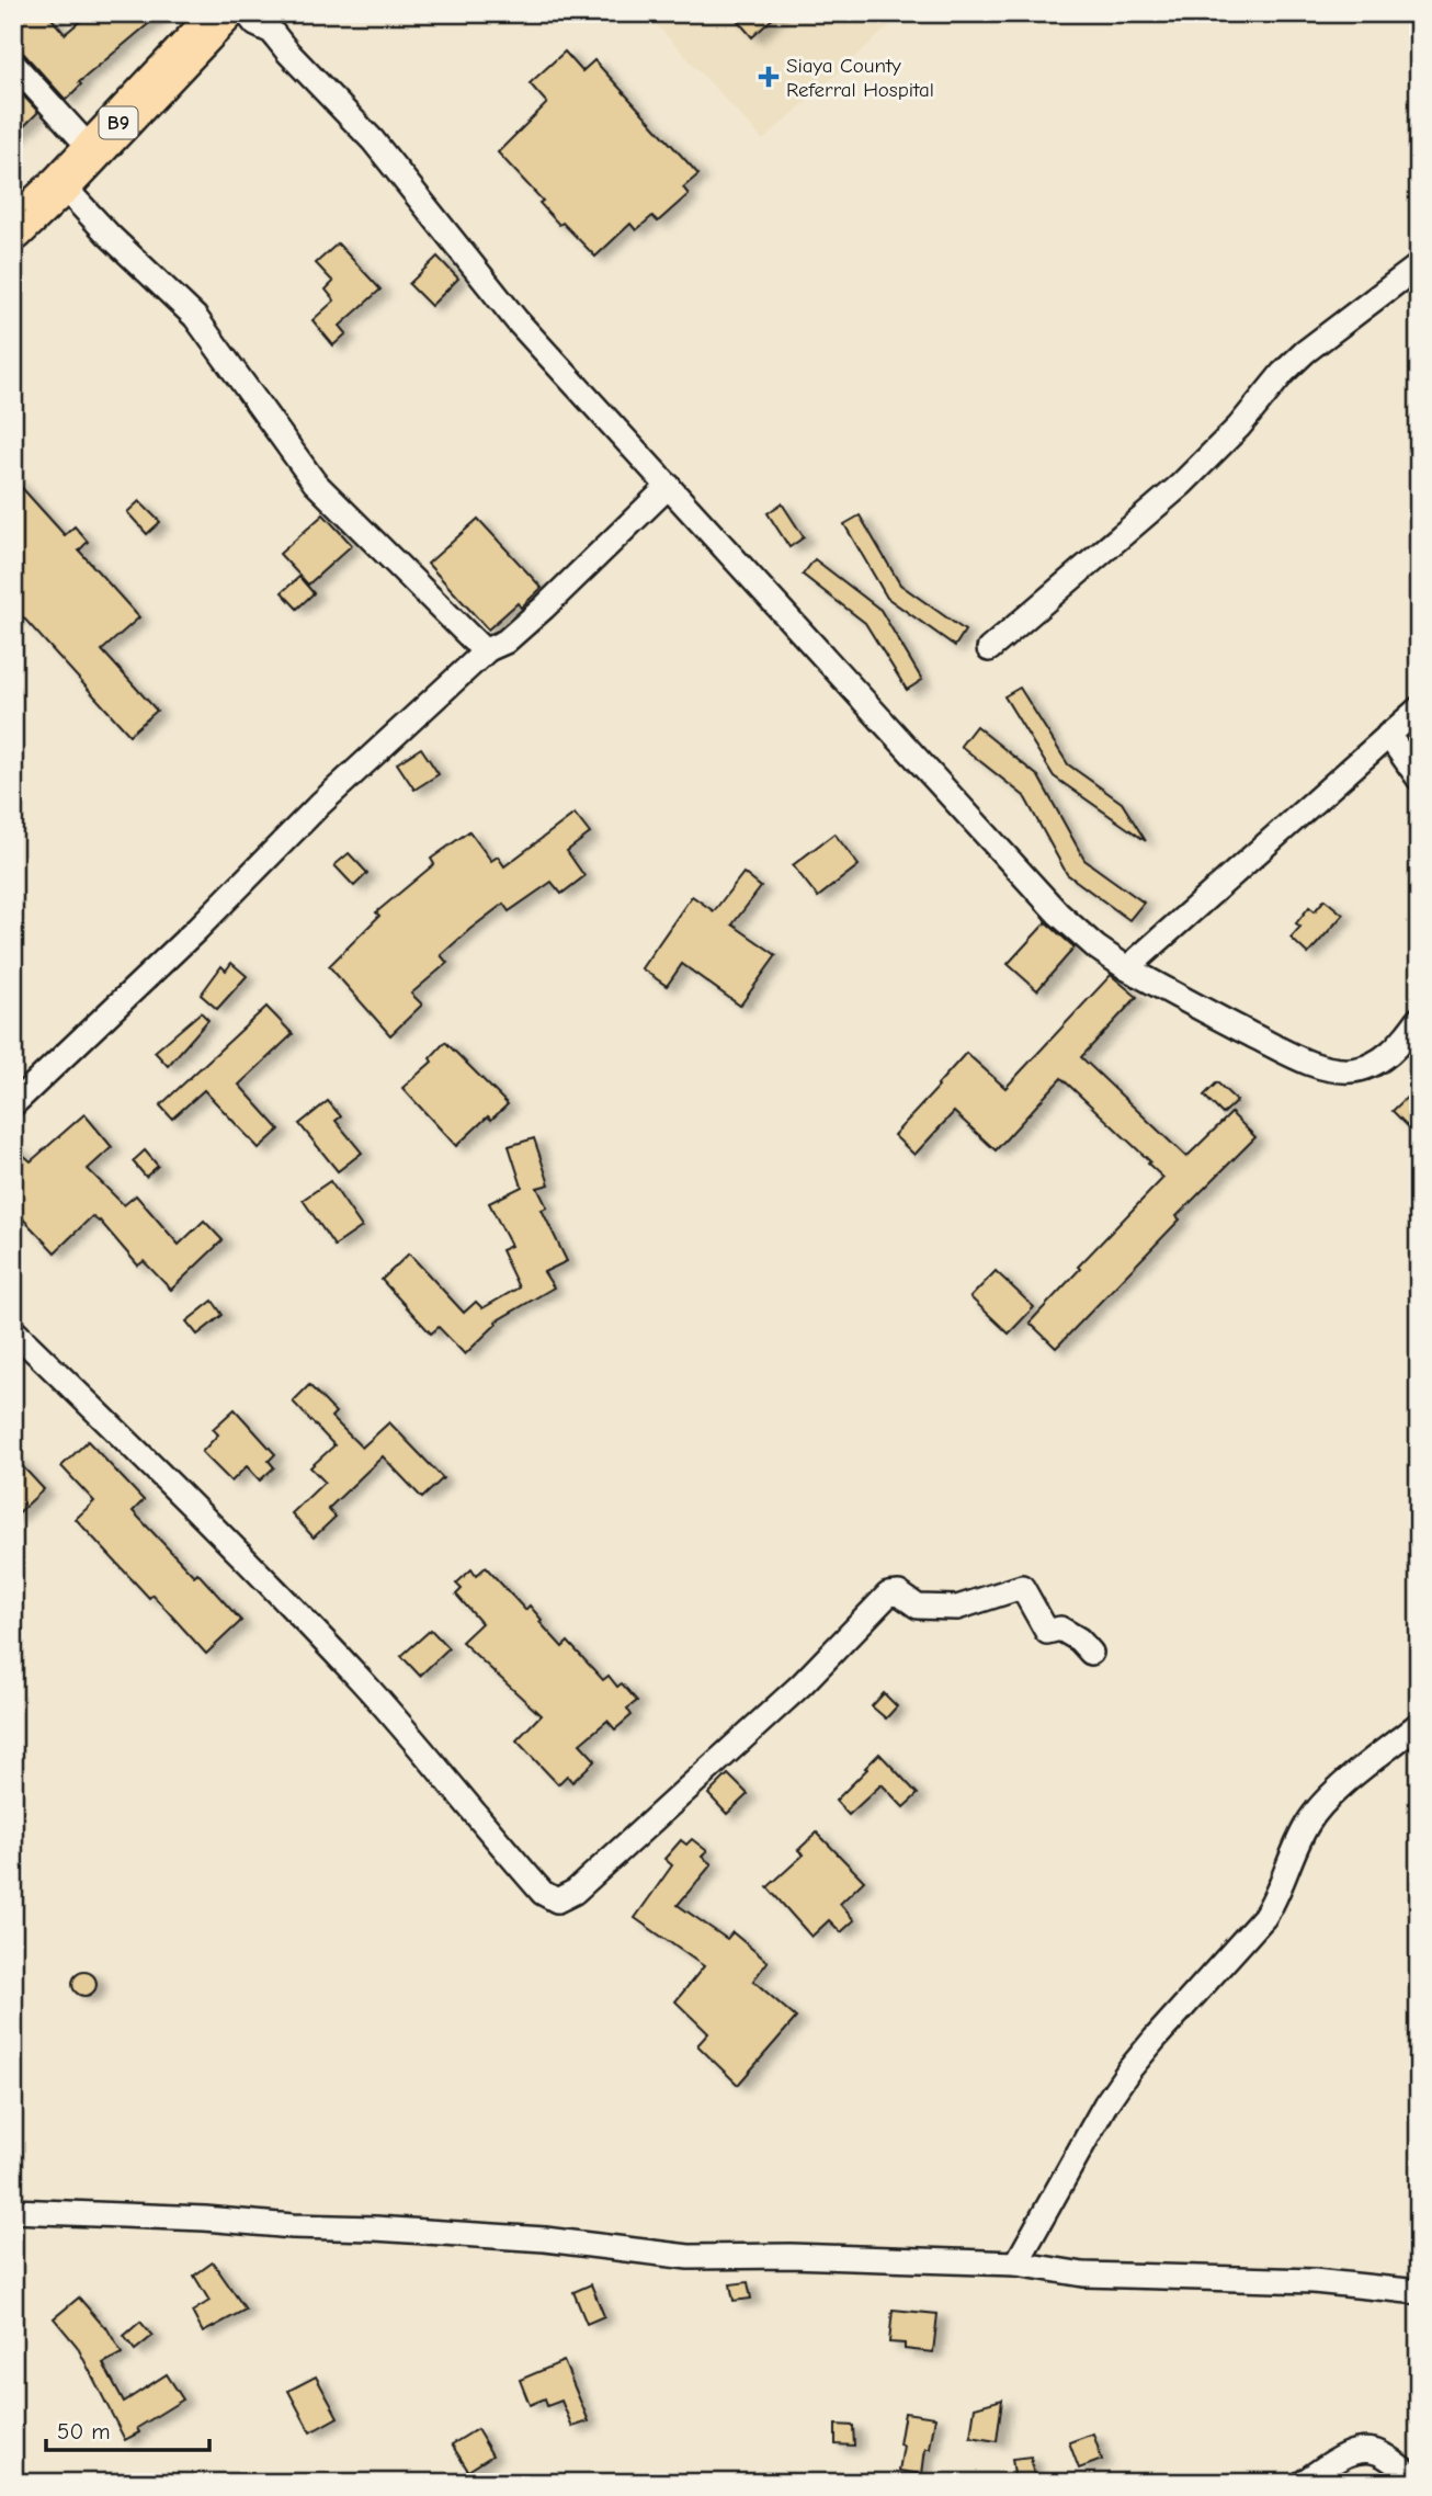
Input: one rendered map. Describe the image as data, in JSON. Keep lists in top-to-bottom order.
{
  "streets": {
    "highway": ["B9"]
  },
  "places": {
    "health": ["Siaya County Referral Hospital"]
  },
  "scale_bar": "50 m"
}
